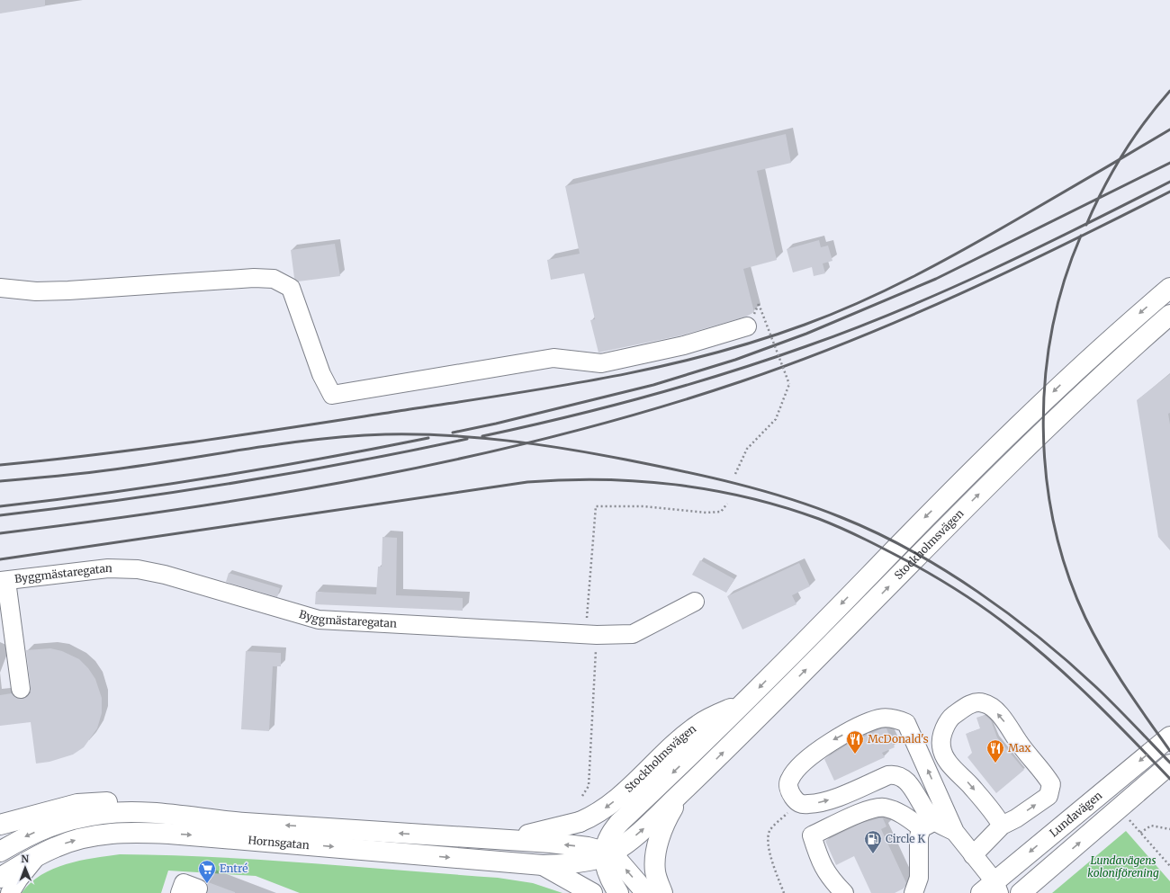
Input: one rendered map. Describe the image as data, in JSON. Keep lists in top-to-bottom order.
{
  "streets": {
    "main road": ["Stockholmsvägen", "Lundavägen", "Hornsgatan"],
    "street": ["Byggmästaregatan"]
  },
  "crossings": [
    ["Stockholmsvägen", "Hornsgatan"]
  ],
  "parks": ["Lundavägens koloniförening"],
  "places": {
    "restaurant": ["McDonald's", "Max"],
    "fuel station": ["Circle K"],
    "supermarket": ["Entré"]
  },
  "north": "top"
}
